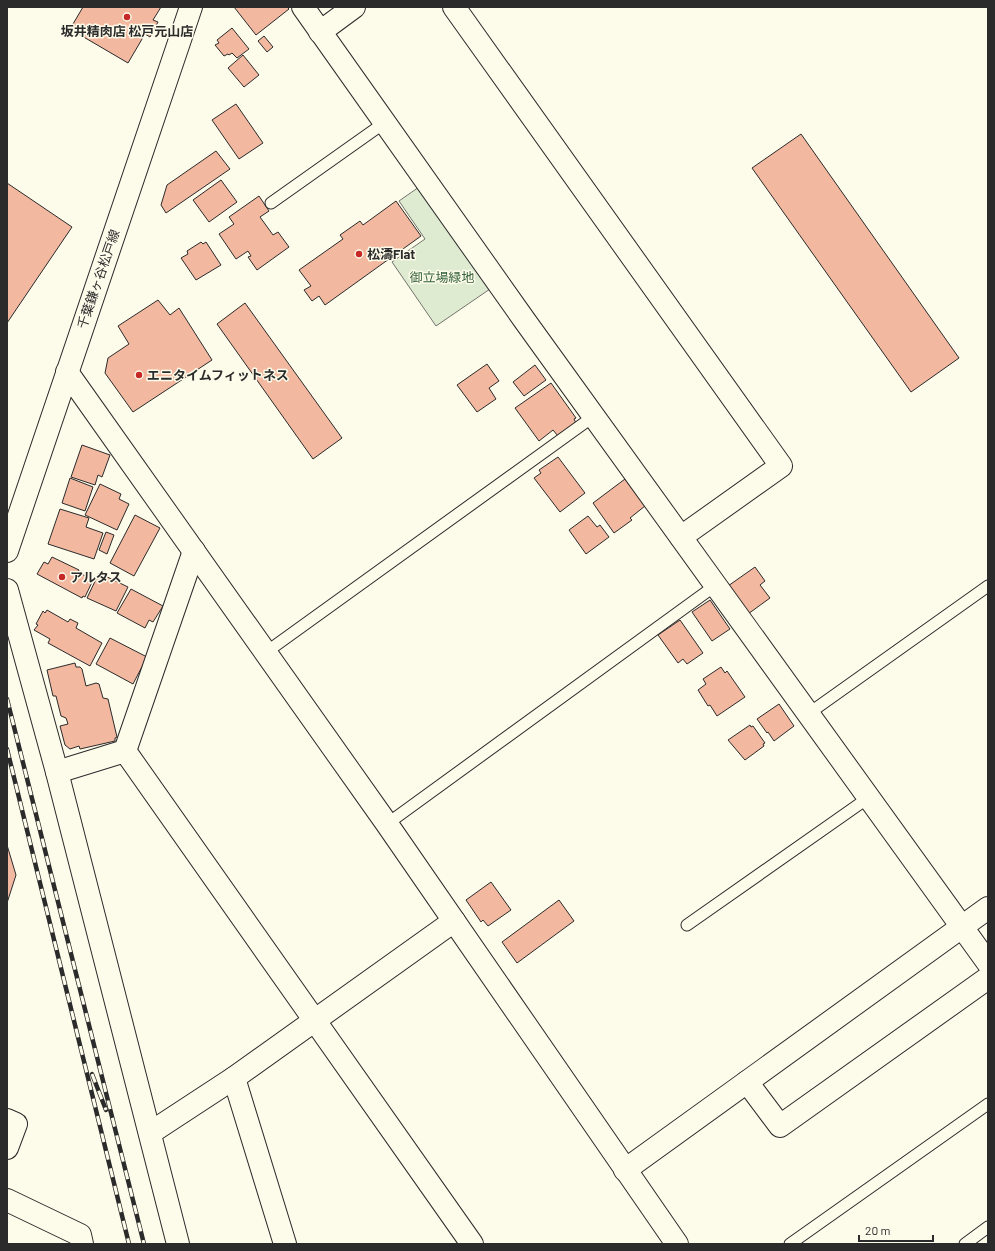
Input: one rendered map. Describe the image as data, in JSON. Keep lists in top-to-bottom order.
{
  "streets": {
    "street": ["千葉鎌ヶ谷松戸線"]
  },
  "parks": ["御立場緑地"],
  "places": [
    "坂井精肉店 松戸元山店",
    "松濤Flat",
    "エニタイムフィットネス",
    "アルタス"
  ],
  "scale_bar": "20 m"
}
